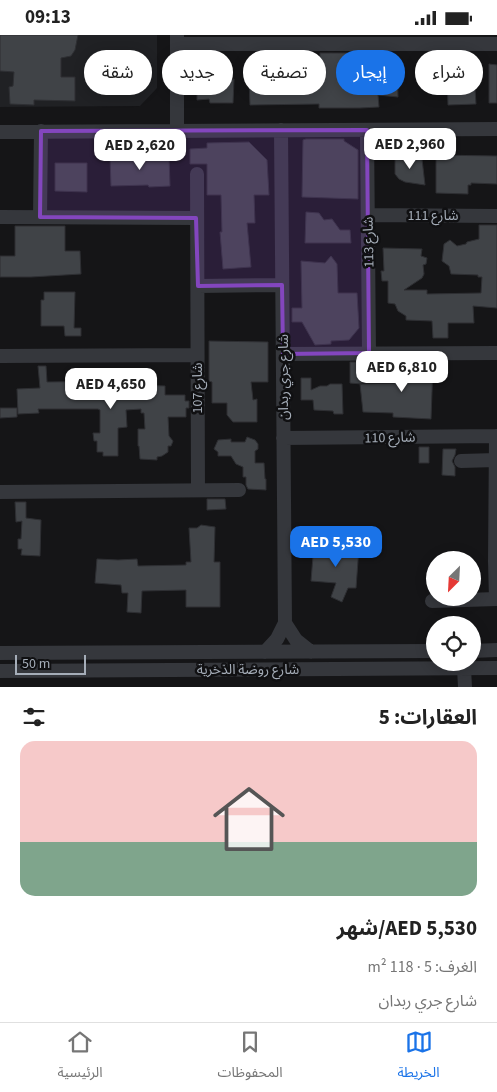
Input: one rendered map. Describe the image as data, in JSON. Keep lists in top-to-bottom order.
{
  "streets": {
    "street": [
      "شارع 111",
      "شارع 113",
      "شارع جري ربدان",
      "شارع 107",
      "شارع 110",
      "شارع روضة الذخرية"
    ]
  },
  "crossings": [
    ["شارع 111", "شارع 113"],
    ["شارع جري ربدان", "شارع 110"]
  ],
  "scale_bar": "50 m",
  "north": "bottom left",
  "page": {
    "status": "09:13",
    "chip": [
      "شراء",
      "إيجار",
      "تصفية",
      "جديد",
      "شقة"
    ],
    "price": [
      "AED 2,960",
      "AED 2,620",
      "AED 6,810",
      "AED 4,650",
      "AED 5,530"
    ],
    "scale": "50 m",
    "heading": "العقارات: 5",
    "list": [
      {
        "name": "AED 5,530/شهر",
        "note": "الغرف: 5 · 118 m² · شارع جري ربدان"
      }
    ],
    "tabs": ["الخريطة", "المحفوظات", "الرئيسية"]
  }
}
